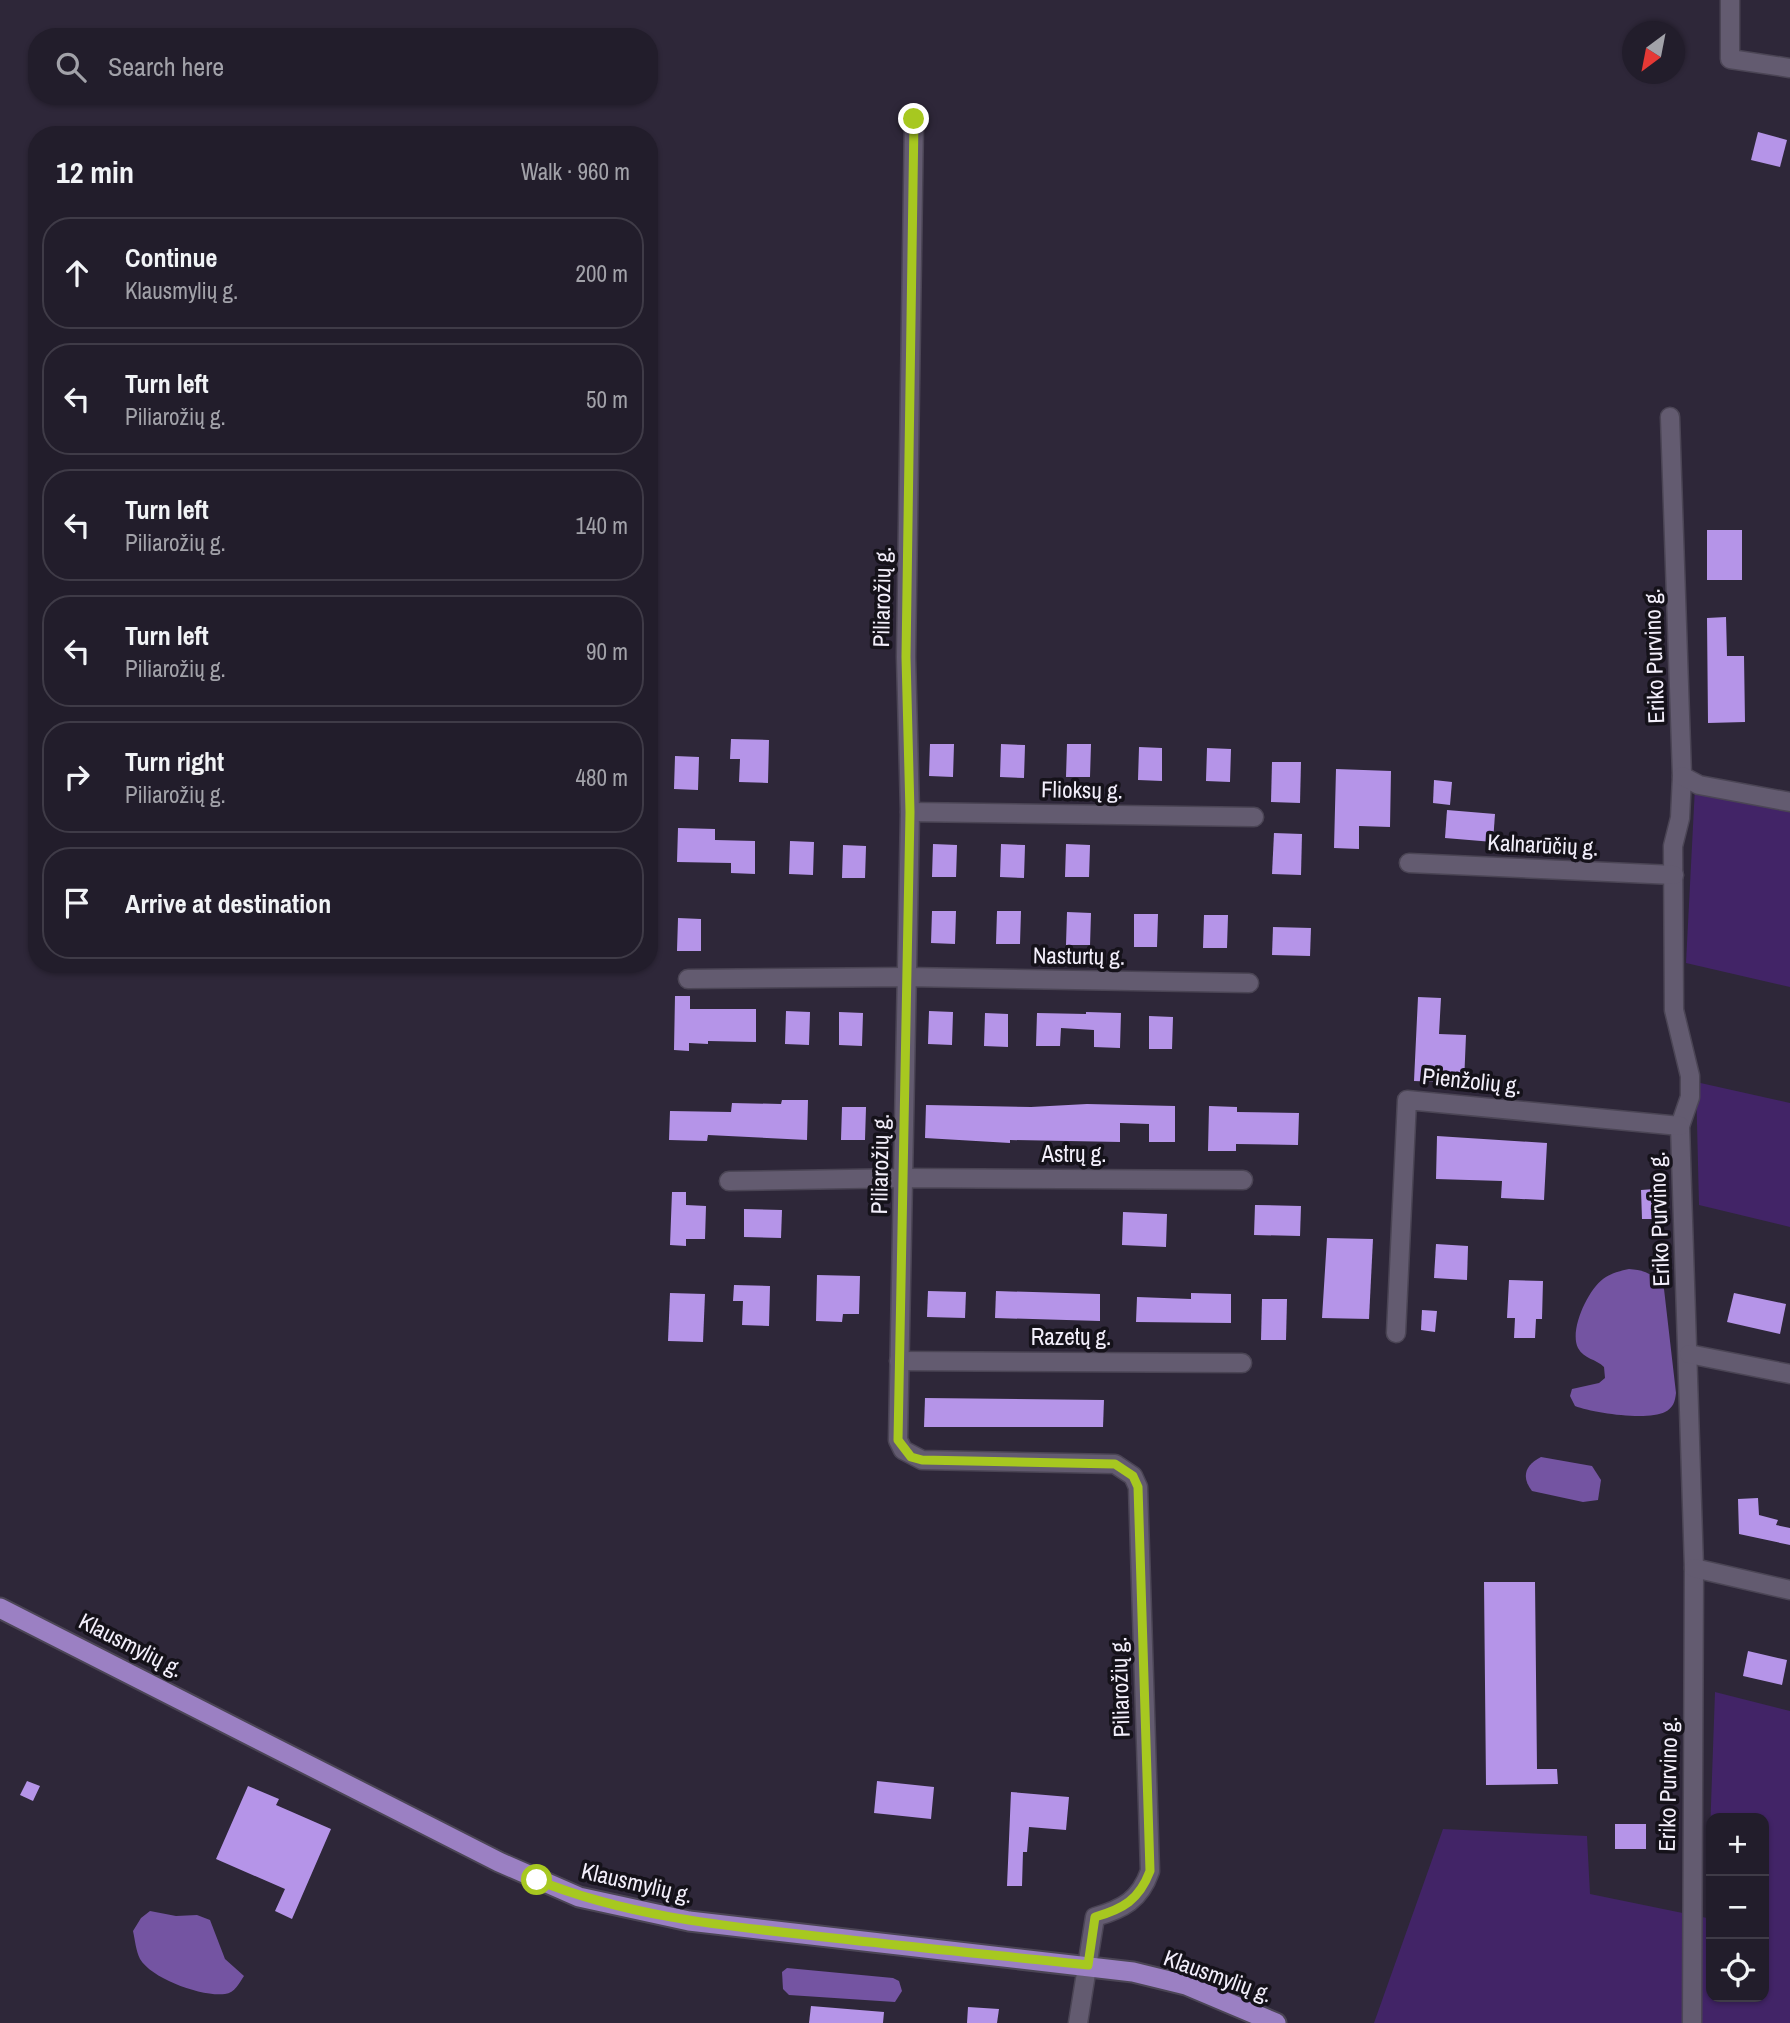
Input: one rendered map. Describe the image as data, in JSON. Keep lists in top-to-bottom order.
{
  "streets": {
    "main road": ["Klausmylių g."],
    "street": [
      "Piliarožių g.",
      "Eriko Purvino g.",
      "Flioksų g.",
      "Kalnarūčių g.",
      "Nasturtų g.",
      "Pienžolių g.",
      "Astrų g.",
      "Razetų g."
    ]
  },
  "crossings": [
    ["Piliarožių g.", "Flioksų g."],
    ["Piliarožių g.", "Nasturtų g."],
    ["Piliarožių g.", "Astrų g."],
    ["Piliarožių g.", "Razetų g."],
    ["Piliarožių g.", "Klausmylių g."],
    ["Eriko Purvino g.", "Kalnarūčių g."],
    ["Eriko Purvino g.", "Pienžolių g."]
  ],
  "north": "bottom left",
  "page": {
    "search": "Search here",
    "heading": ["12 min", "Walk · 960 m"],
    "list": [
      ["Continue", "Klausmylių g.", "200 m"],
      ["Turn left", "Piliarožių g.", "50 m"],
      ["Turn left", "Piliarožių g.", "140 m"],
      ["Turn left", "Piliarožių g.", "90 m"],
      ["Turn right", "Piliarožių g.", "480 m"],
      "Arrive at destination"
    ],
    "map_buttons": ["+", "−"]
  }
}
